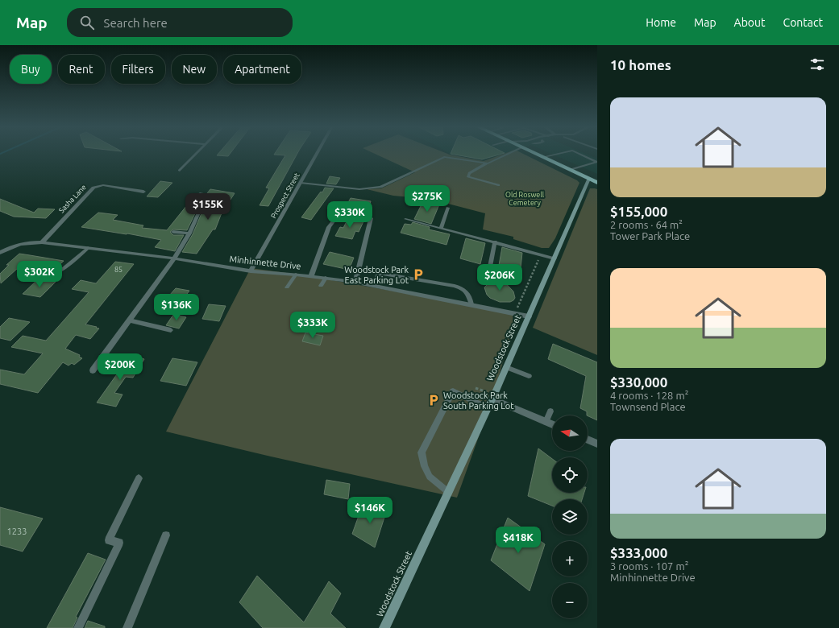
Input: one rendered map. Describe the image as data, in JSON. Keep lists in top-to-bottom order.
{
  "streets": {
    "street": [
      "Prospect Street",
      "Sasha Lane",
      "Minhinnette Drive",
      "Woodstock Street"
    ]
  },
  "crossings": [
    ["Prospect Street", "Minhinnette Drive"],
    ["Sasha Lane", "Minhinnette Drive"],
    ["Minhinnette Drive", "Woodstock Street"]
  ],
  "parks": ["Old Roswell Cemetery"],
  "places": {
    "parking": ["Woodstock Park East Parking Lot", "Woodstock Park South Parking Lot"]
  },
  "house_numbers": ["85", "1233"],
  "north": "left",
  "page": {
    "header": "Map",
    "search": "Search here",
    "nav": [
      "Home",
      "Map",
      "About",
      "Contact"
    ],
    "heading": "10 homes",
    "chip": [
      "Buy",
      "Rent",
      "Filters",
      "New",
      "Apartment"
    ],
    "list": [
      {
        "name": "$155,000",
        "note": "2 rooms · 64 m² · Tower Park Place"
      },
      {
        "name": "$330,000",
        "note": "4 rooms · 128 m² · Townsend Place"
      },
      {
        "name": "$333,000",
        "note": "3 rooms · 107 m² · Minhinnette Drive"
      }
    ],
    "price": [
      "$275K",
      "$155K",
      "$330K",
      "$302K",
      "$206K",
      "$136K",
      "$333K",
      "$200K",
      "$146K",
      "$418K"
    ],
    "map_buttons": ["+", "−"]
  }
}
